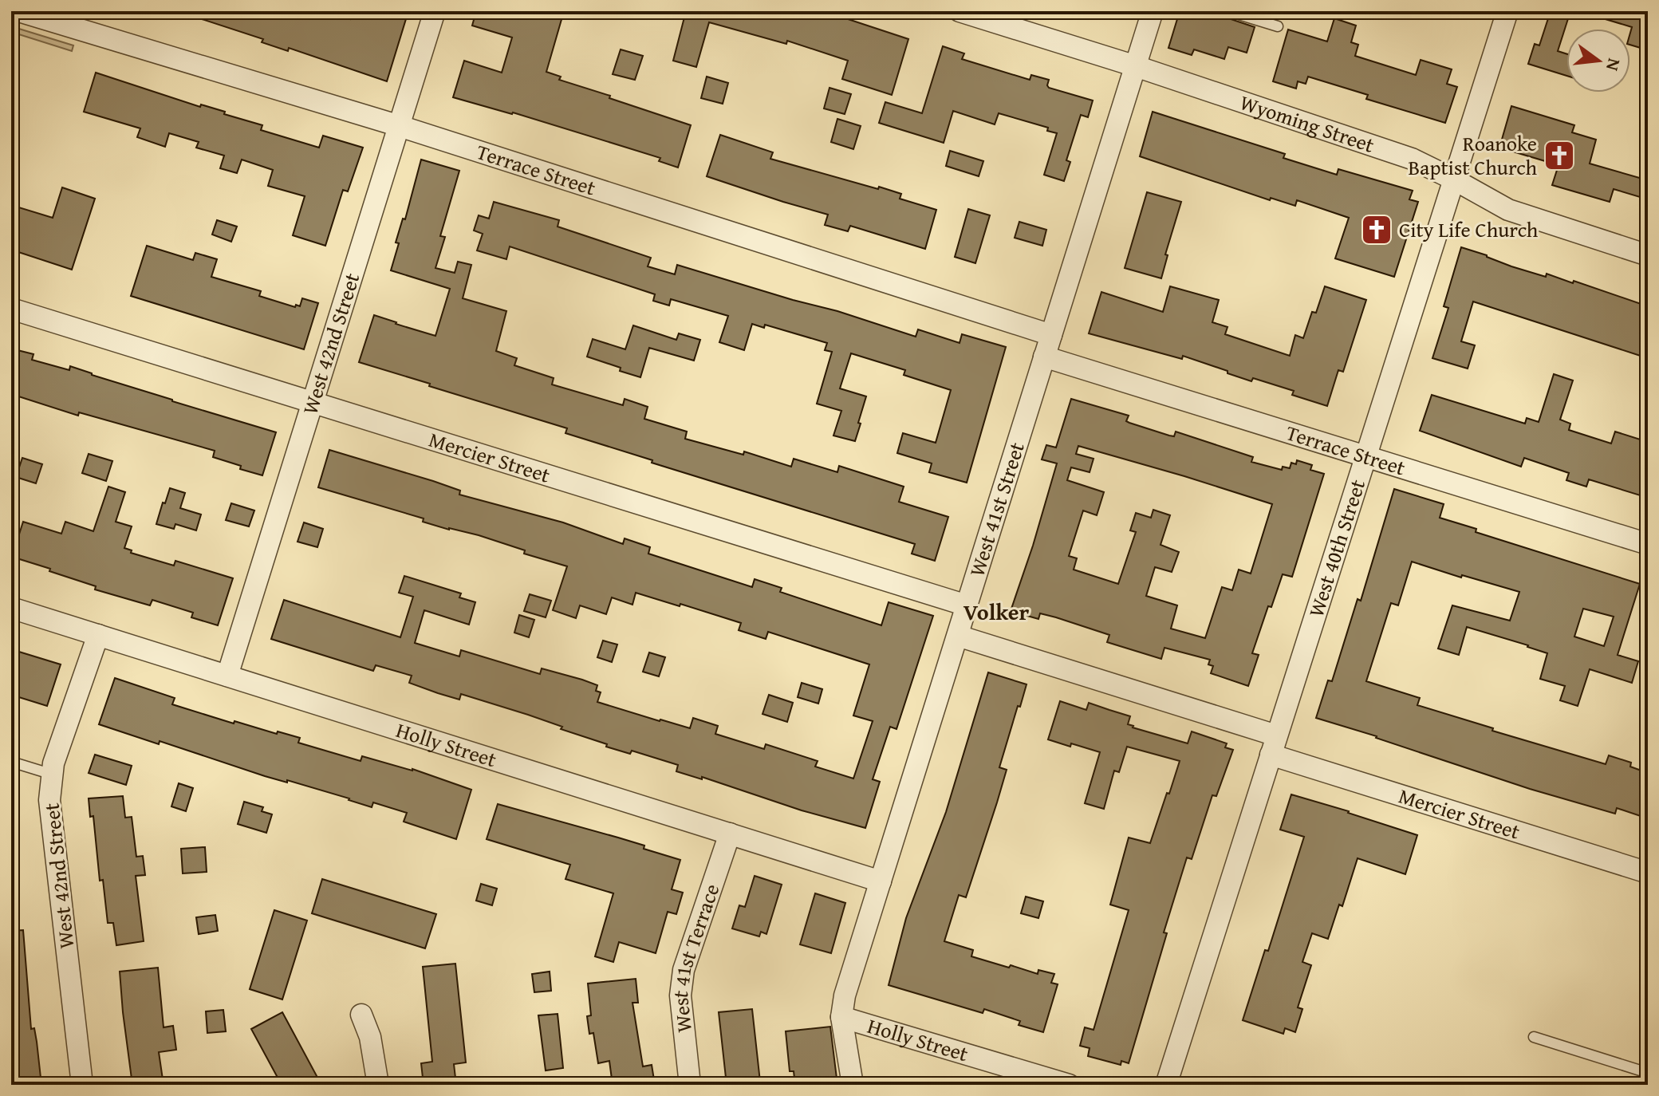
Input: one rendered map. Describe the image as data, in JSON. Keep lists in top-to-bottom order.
{
  "streets": {
    "street": [
      "Wyoming Street",
      "Terrace Street",
      "West 42nd Street",
      "Mercier Street",
      "West 41st Street",
      "West 40th Street",
      "Holly Street",
      "West 41st Terrace"
    ]
  },
  "crossings": [
    ["Wyoming Street", "West 41st Street"],
    ["Wyoming Street", "West 40th Street"],
    ["Terrace Street", "West 42nd Street"],
    ["Terrace Street", "West 41st Street"],
    ["Terrace Street", "West 40th Street"],
    ["West 42nd Street", "Mercier Street"],
    ["West 42nd Street", "Holly Street"],
    ["Mercier Street", "West 41st Street"],
    ["Mercier Street", "West 40th Street"],
    ["West 41st Street", "Holly Street"],
    ["Holly Street", "West 41st Terrace"]
  ],
  "districts": ["Volker"],
  "places": {
    "church": ["Roanoke Baptist Church", "City Life Church"]
  },
  "north": "right"
}
